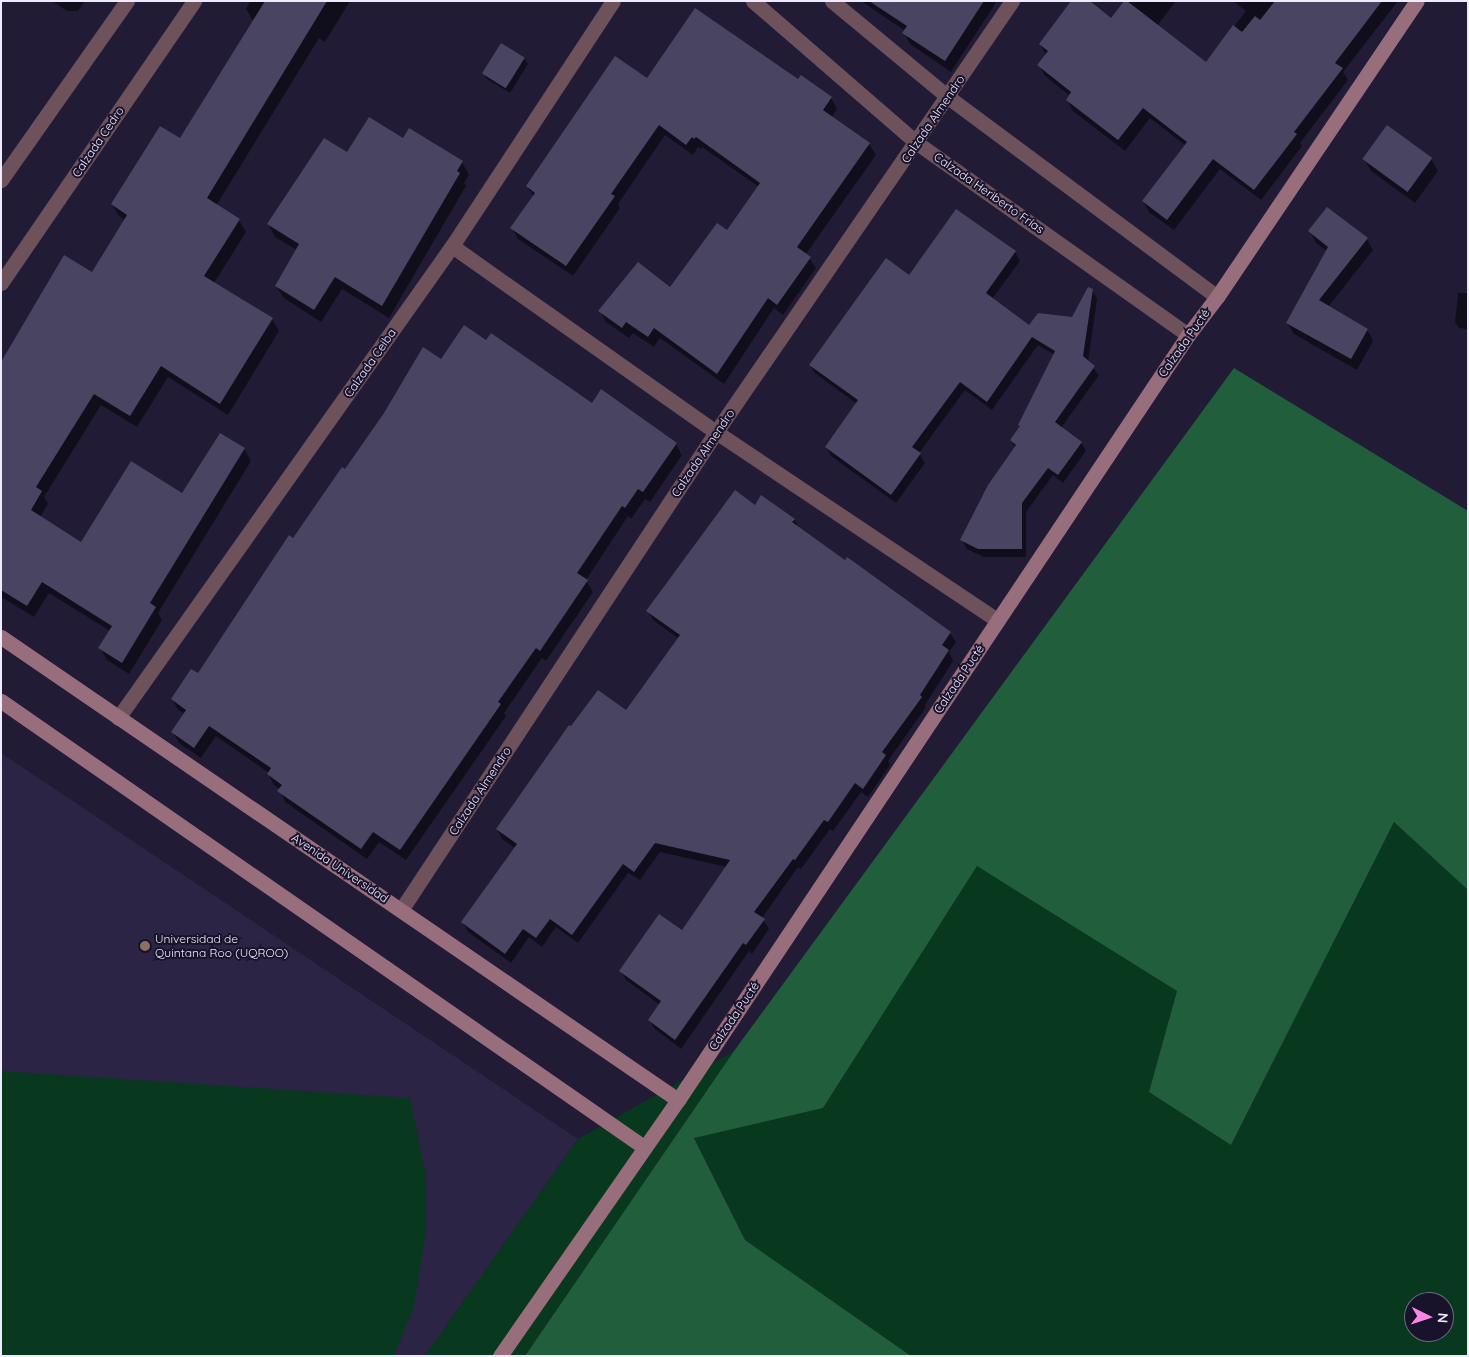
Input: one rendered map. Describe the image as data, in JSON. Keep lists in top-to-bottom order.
{
  "streets": {
    "street": [
      "Calzada Almendro",
      "Calzada Cedro",
      "Calzada Heriberto Frías",
      "Calzada Pucté",
      "Calzada Ceiba",
      "Avenida Universidad"
    ]
  },
  "crossings": [
    ["Calzada Almendro", "Calzada Heriberto Frías"],
    ["Calzada Almendro", "Avenida Universidad"],
    ["Calzada Heriberto Frías", "Calzada Pucté"],
    ["Calzada Pucté", "Avenida Universidad"],
    ["Calzada Ceiba", "Avenida Universidad"]
  ],
  "places": ["Universidad de Quintana Roo (UQROO)"],
  "north": "right"
}
